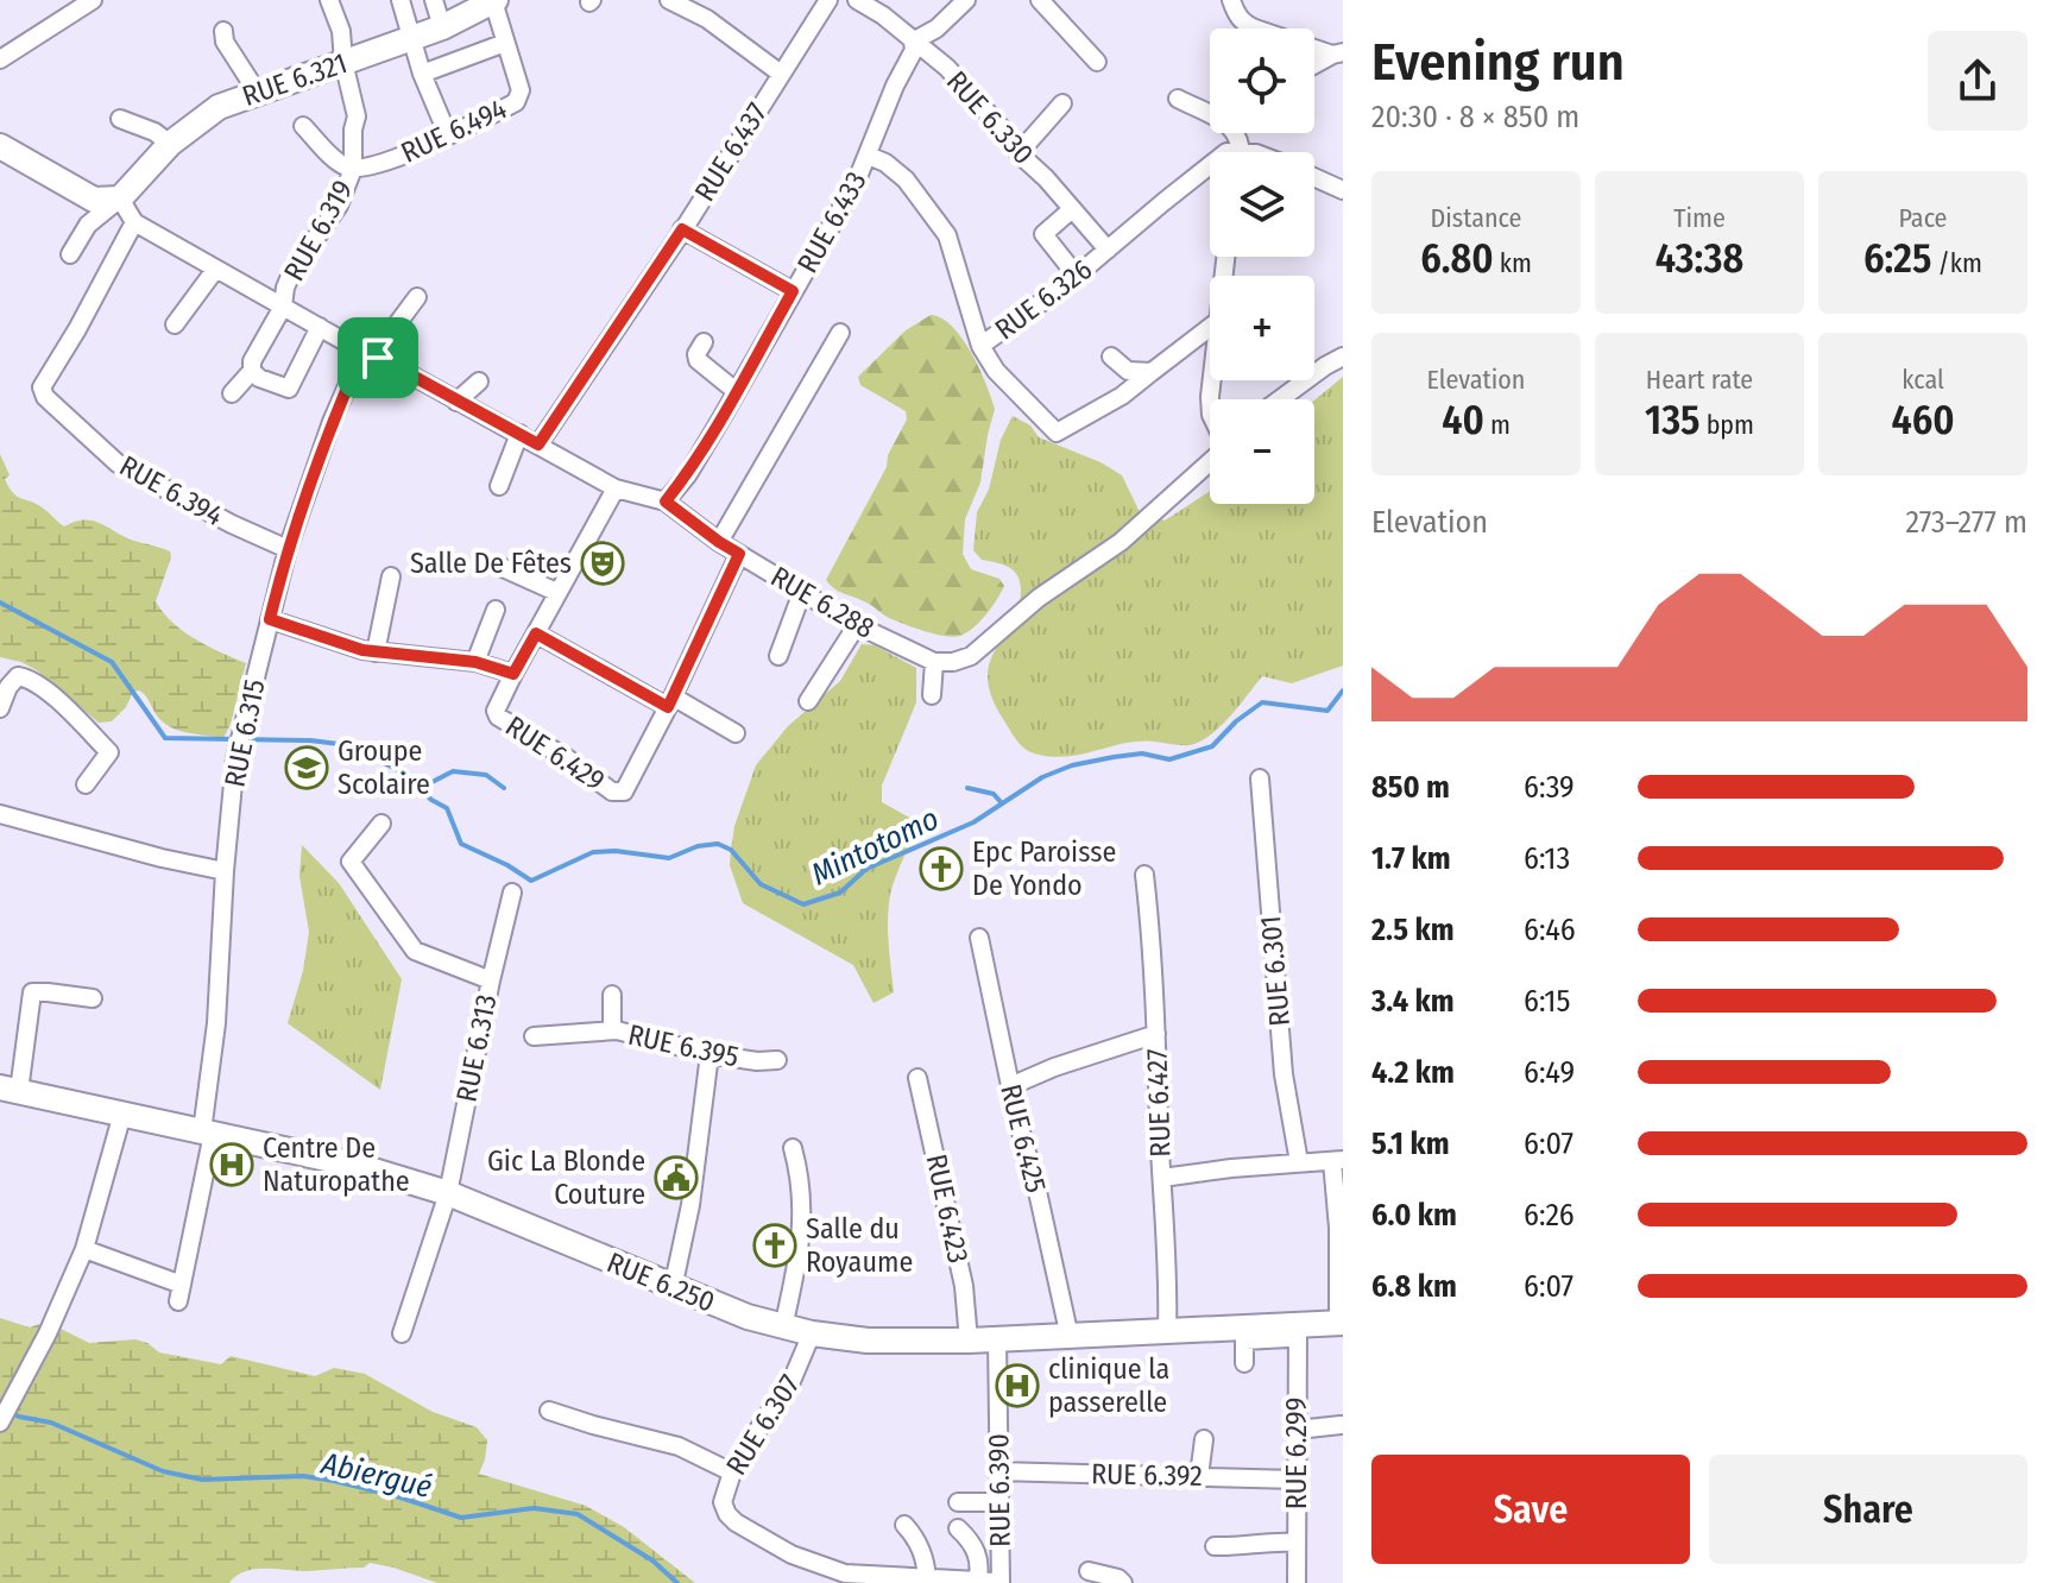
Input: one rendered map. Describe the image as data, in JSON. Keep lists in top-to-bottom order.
{
  "streets": {
    "main road": ["RUE 6.321", "RUE 6.250"],
    "street": [
      "RUE 6.330",
      "RUE 6.494",
      "RUE 6.437",
      "RUE 6.433",
      "RUE 6.319",
      "RUE 6.326",
      "RUE 6.394",
      "RUE 6.288",
      "RUE 6.315",
      "RUE 6.429",
      "RUE 6.301",
      "RUE 6.395",
      "RUE 6.313",
      "RUE 6.427",
      "RUE 6.425",
      "RUE 6.423",
      "RUE 6.307",
      "RUE 6.299",
      "RUE 6.392",
      "RUE 6.390"
    ]
  },
  "crossings": [
    ["RUE 6.321", "RUE 6.494"],
    ["RUE 6.321", "RUE 6.319"],
    ["RUE 6.321", "RUE 6.288"],
    ["RUE 6.330", "RUE 6.433"],
    ["RUE 6.330", "RUE 6.326"],
    ["RUE 6.494", "RUE 6.319"],
    ["RUE 6.437", "RUE 6.288"],
    ["RUE 6.433", "RUE 6.326"],
    ["RUE 6.433", "RUE 6.288"],
    ["RUE 6.319", "RUE 6.288"],
    ["RUE 6.394", "RUE 6.288"],
    ["RUE 6.394", "RUE 6.315"],
    ["RUE 6.288", "RUE 6.315"],
    ["RUE 6.288", "RUE 6.429"],
    ["RUE 6.315", "RUE 6.250"],
    ["RUE 6.313", "RUE 6.250"],
    ["RUE 6.427", "RUE 6.250"],
    ["RUE 6.425", "RUE 6.250"],
    ["RUE 6.423", "RUE 6.250"],
    ["RUE 6.250", "RUE 6.307"],
    ["RUE 6.250", "RUE 6.299"],
    ["RUE 6.250", "RUE 6.390"],
    ["RUE 6.307", "RUE 6.390"],
    ["RUE 6.299", "RUE 6.392"],
    ["RUE 6.392", "RUE 6.390"]
  ],
  "water": ["Mintotomo", "Abiergué"],
  "places": {
    "theatre": ["Salle De Fêtes"],
    "school or university": ["Groupe Scolaire"],
    "church": ["Epc Paroisse De Yondo", "Salle du Royaume"],
    "hospital": ["Centre De Naturopathe", "clinique la passerelle"],
    "public building": ["Gic La Blonde Couture"]
  },
  "page": {
    "heading": ["Evening run", "20:30 · 8 × 850 m"],
    "map_buttons": ["+", "−"],
    "stats": [
      ["Distance", "6.80 km"],
      ["Time", "43:38"],
      ["Pace", "6:25 /km"],
      ["Elevation", "40 m"],
      ["Heart rate", "135 bpm"],
      ["kcal", "460"]
    ],
    "chart": ["Elevation", "273–277 m"],
    "list": [
      {
        "name": "850 m",
        "note": "6:39"
      },
      {
        "name": "1.7 km",
        "note": "6:13"
      },
      {
        "name": "2.5 km",
        "note": "6:46"
      },
      {
        "name": "3.4 km",
        "note": "6:15"
      },
      {
        "name": "4.2 km",
        "note": "6:49"
      },
      {
        "name": "5.1 km",
        "note": "6:07"
      },
      {
        "name": "6.0 km",
        "note": "6:26"
      },
      {
        "name": "6.8 km",
        "note": "6:07"
      }
    ],
    "buttons": ["Save", "Share"]
  }
}
